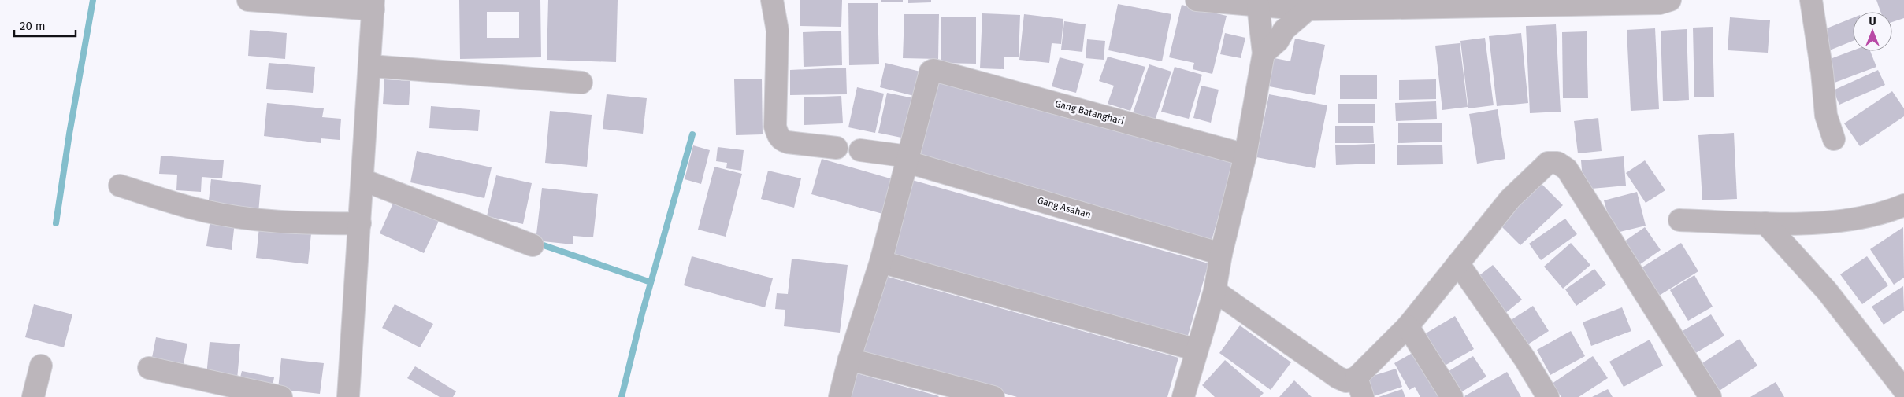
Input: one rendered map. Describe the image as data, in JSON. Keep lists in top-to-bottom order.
{
  "streets": {
    "street": ["Gang Batanghari", "Gang Asahan"]
  },
  "crossings": [
    ["Gang Batanghari", "Gang Asahan"]
  ],
  "scale_bar": "20 m",
  "north": "top"
}
